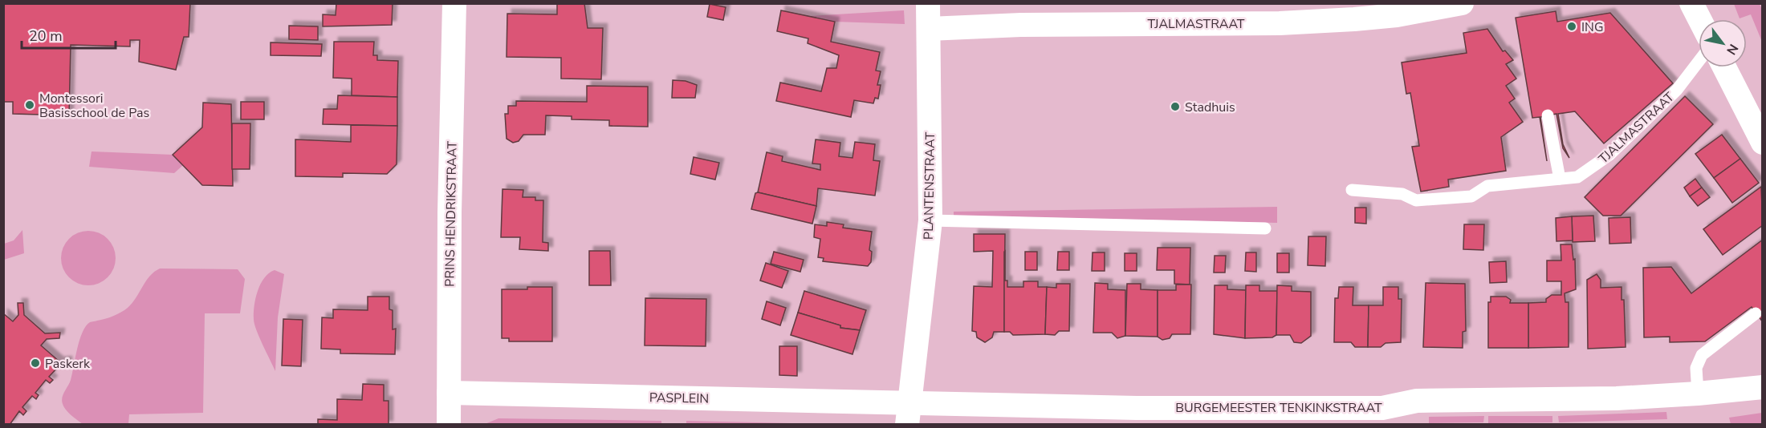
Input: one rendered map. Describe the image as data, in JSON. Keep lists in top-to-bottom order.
{
  "streets": {
    "street": [
      "TJALMASTRAAT",
      "PLANTENSTRAAT",
      "PRINS HENDRIKSTRAAT",
      "PASPLEIN",
      "BURGEMEESTER TENKINKSTRAAT"
    ]
  },
  "crossings": [
    ["TJALMASTRAAT", "PLANTENSTRAAT"],
    ["PLANTENSTRAAT", "PASPLEIN"],
    ["PLANTENSTRAAT", "BURGEMEESTER TENKINKSTRAAT"],
    ["PRINS HENDRIKSTRAAT", "PASPLEIN"],
    ["PASPLEIN", "BURGEMEESTER TENKINKSTRAAT"]
  ],
  "places": [
    "ING",
    "Montessori Basisschool de Pas",
    "Stadhuis",
    "Paskerk"
  ],
  "scale_bar": "20 m",
  "north": "bottom right"
}
